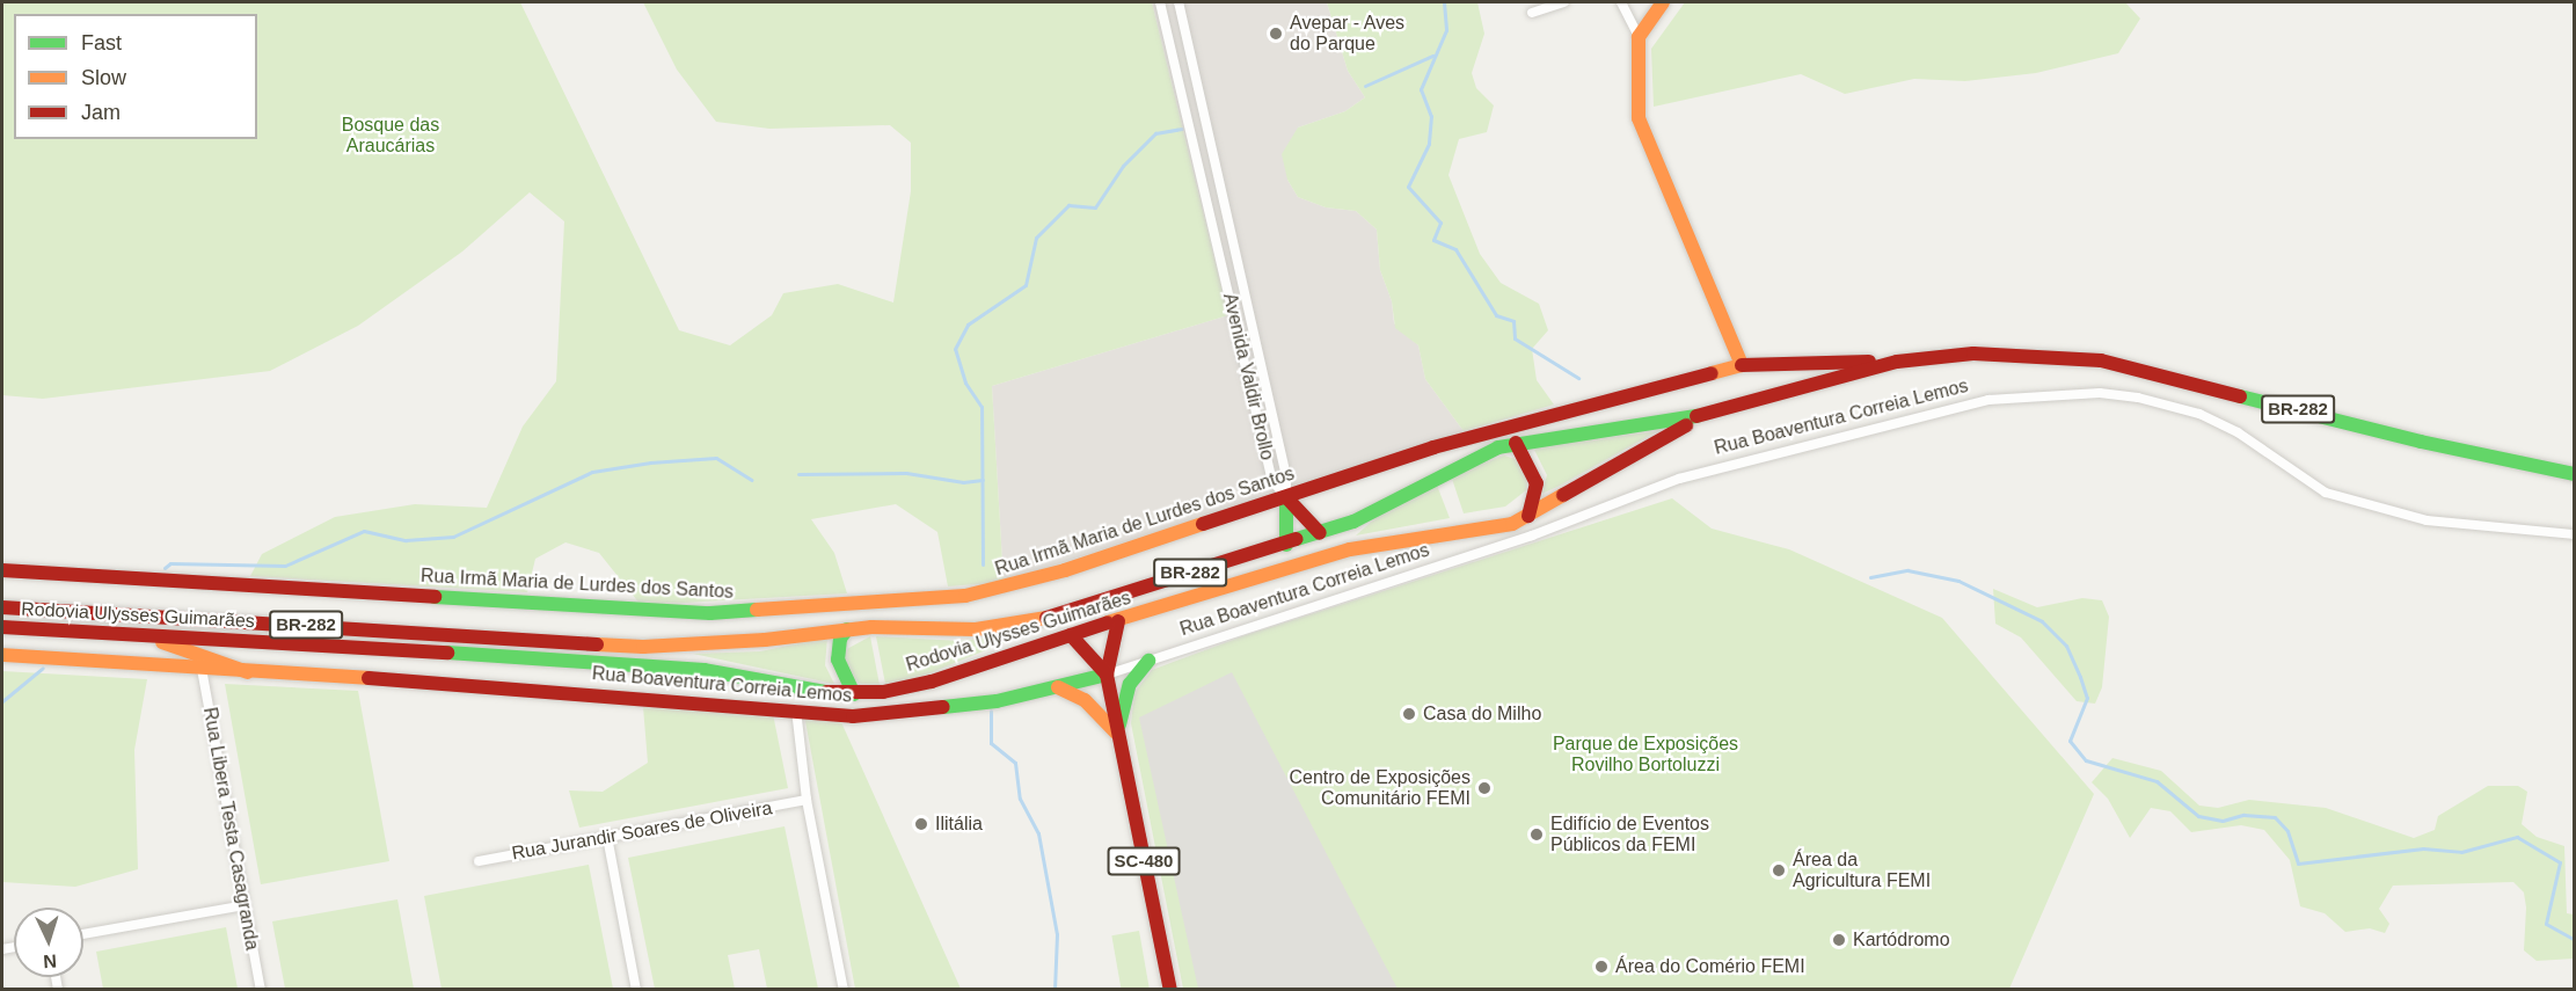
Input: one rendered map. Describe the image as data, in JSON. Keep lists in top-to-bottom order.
{
  "streets": {
    "main road": [
      "BR-282",
      "Rua Boaventura Correia Lemos",
      "Rua Irmã Maria de Lurdes dos Santos",
      "Rodovia Ulysses Guimarães",
      "SC-480"
    ],
    "street": ["Avenida Valdir Brollo", "Rua Libera Testa Casagranda", "Rua Jurandir Soares de Oliveira"]
  },
  "crossings": [
    ["Avenida Valdir Brollo", "Rua Irmã Maria de Lurdes dos Santos"],
    ["Rua Boaventura Correia Lemos", "Rua Libera Testa Casagranda"],
    ["Rua Boaventura Correia Lemos", "SC-480"],
    ["Rua Irmã Maria de Lurdes dos Santos", "Rodovia Ulysses Guimarães"],
    ["Rodovia Ulysses Guimarães", "SC-480"]
  ],
  "parks": ["Bosque das Araucárias", "Parque de Exposições Rovilho Bortoluzzi"],
  "places": [
    "Avepar - Aves do Parque",
    "Casa do Milho",
    "Centro de Exposições Comunitário FEMI",
    "Ilitália",
    "Edifício de Eventos Públicos da FEMI",
    "Área da Agricultura FEMI",
    "Kartódromo",
    "Área do Comério FEMI"
  ],
  "legend": ["Fast", "Slow", "Jam"],
  "north": "bottom"
}
